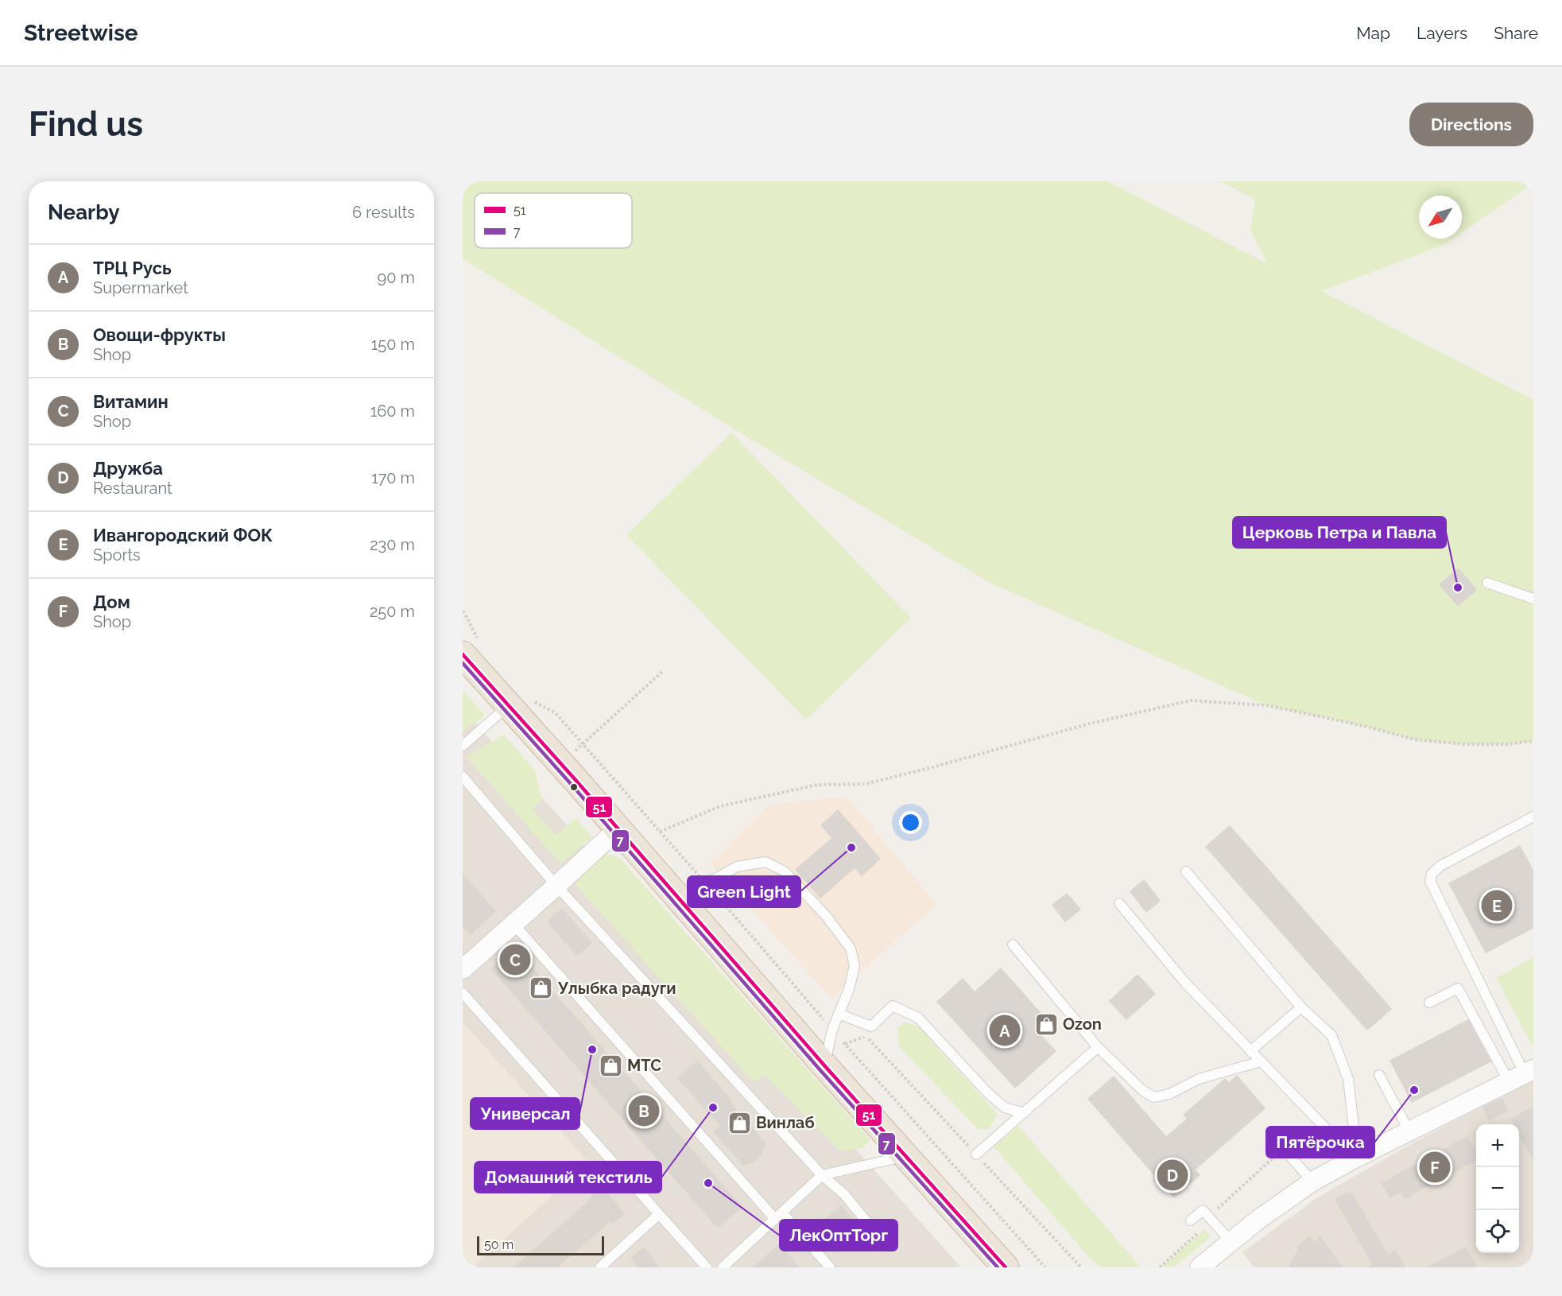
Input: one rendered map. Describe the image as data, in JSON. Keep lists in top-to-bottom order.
{
  "places": {
    "other": [
      "Церковь Петра и Павла",
      "Green Light",
      "Универсал",
      "Пятёрочка",
      "Домашний текстиль",
      "ЛекОптТорг"
    ],
    "shop": [
      "Улыбка радуги",
      "Ozon",
      "МТС",
      "Винлаб"
    ]
  },
  "lines": ["transit line 51", "transit line 7"],
  "legend": ["51", "7"],
  "scale_bar": "50 m",
  "north": "bottom left",
  "page": {
    "header": "Streetwise",
    "nav": ["Map", "Layers", "Share"],
    "buttons": "Directions",
    "title": "Find us",
    "heading": ["Nearby", "6 results"],
    "list": [
      {
        "mark": "A",
        "name": "ТРЦ Русь",
        "note": "Supermarket",
        "value": "90 m"
      },
      {
        "mark": "B",
        "name": "Овощи-фрукты",
        "note": "Shop",
        "value": "150 m"
      },
      {
        "mark": "C",
        "name": "Витамин",
        "note": "Shop",
        "value": "160 m"
      },
      {
        "mark": "D",
        "name": "Дружба",
        "note": "Restaurant",
        "value": "170 m"
      },
      {
        "mark": "E",
        "name": "Ивангородский ФОК",
        "note": "Sports",
        "value": "230 m"
      },
      {
        "mark": "F",
        "name": "Дом",
        "note": "Shop",
        "value": "250 m"
      }
    ],
    "pins": [
      "E",
      "C",
      "A",
      "B",
      "F",
      "D"
    ],
    "map_buttons": ["+", "−"],
    "scale": "50 m"
  }
}
